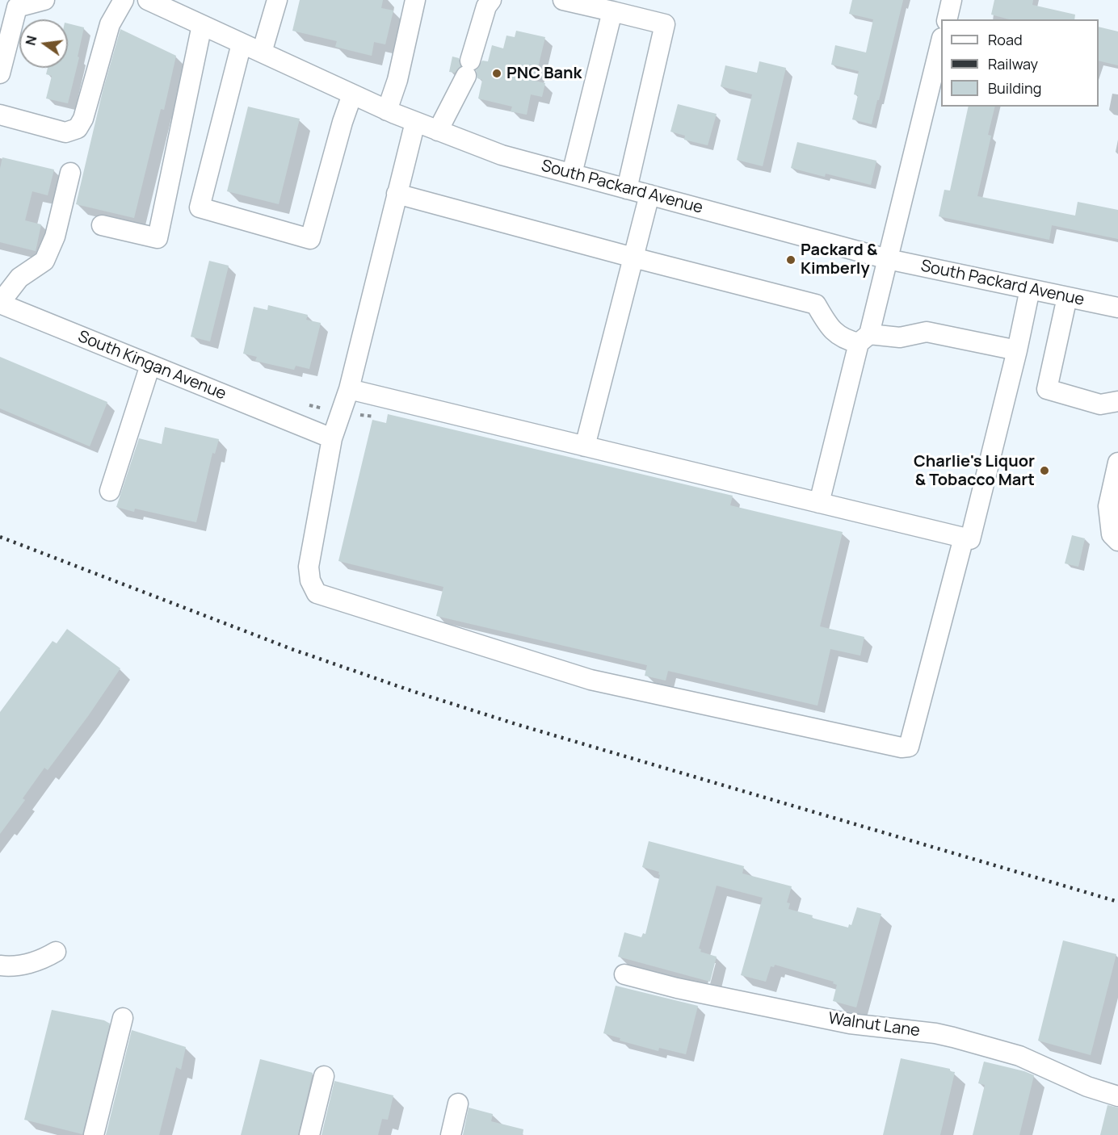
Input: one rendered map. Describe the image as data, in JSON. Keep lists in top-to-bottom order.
{
  "streets": {
    "street": ["South Packard Avenue", "South Kingan Avenue", "Walnut Lane"]
  },
  "places": ["PNC Bank", "Packard & Kimberly", "Charlie's Liquor & Tobacco Mart"],
  "legend": ["Road", "Railway", "Building"],
  "north": "left"
}
